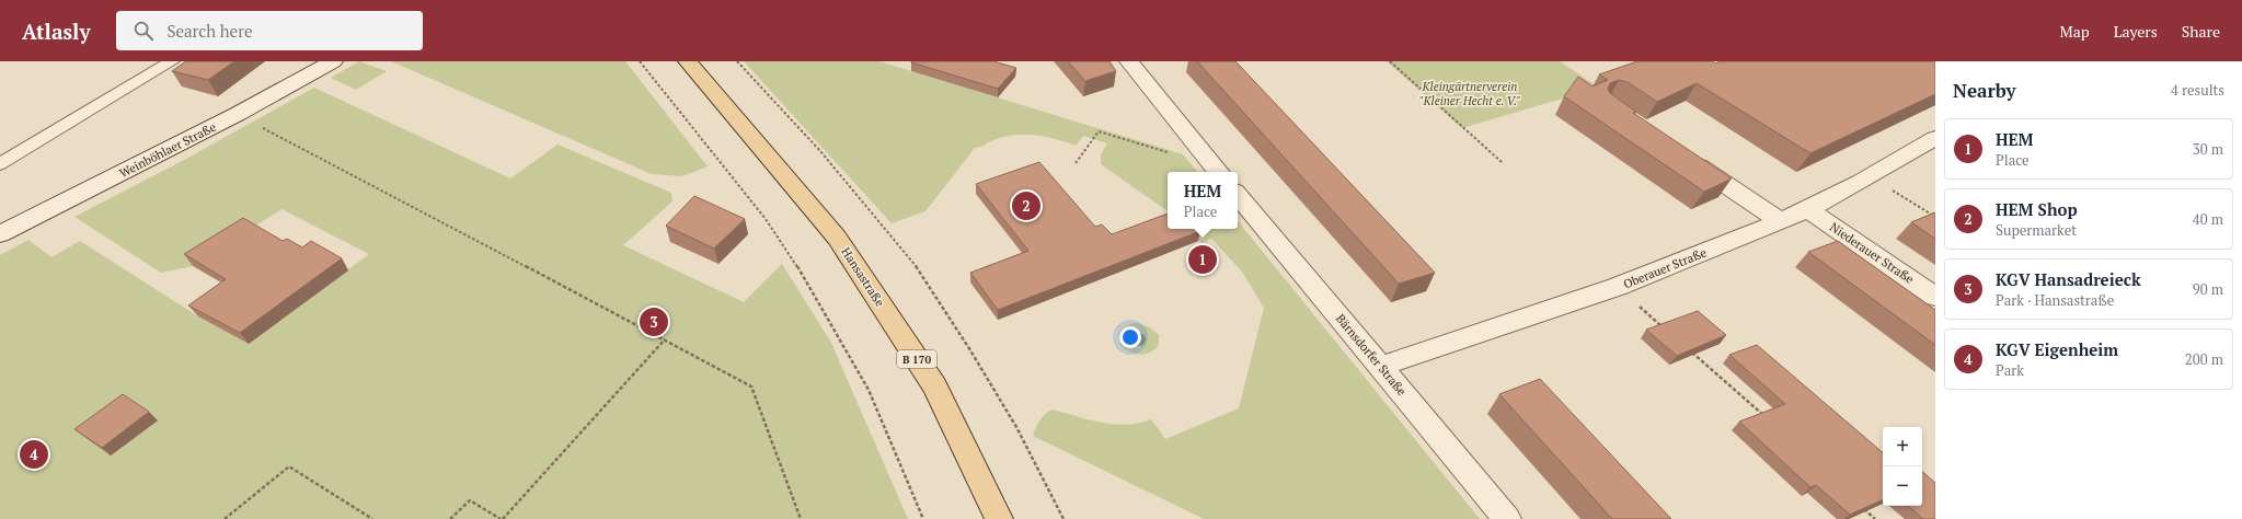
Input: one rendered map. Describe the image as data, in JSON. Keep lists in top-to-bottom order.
{
  "streets": {
    "main road": ["Hansastraße", "B 170"],
    "street": [
      "Weinböhlaer Straße",
      "Niederauer Straße",
      "Oberauer Straße",
      "Bärnsdorfer Straße"
    ]
  },
  "crossings": [
    ["Niederauer Straße", "Oberauer Straße"],
    ["Oberauer Straße", "Bärnsdorfer Straße"]
  ],
  "parks": ["Kleingärtnerverein \"Kleiner Hecht e. V.\""],
  "page": {
    "header": "Atlasly",
    "search": "Search here",
    "nav": ["Map", "Layers", "Share"],
    "heading": ["Nearby", "4 results"],
    "list": [
      {
        "mark": "1",
        "name": "HEM",
        "note": "Place",
        "value": "30 m"
      },
      {
        "mark": "2",
        "name": "HEM Shop",
        "note": "Supermarket",
        "value": "40 m"
      },
      {
        "mark": "3",
        "name": "KGV Hansadreieck",
        "note": "Park · Hansastraße",
        "value": "90 m"
      },
      {
        "mark": "4",
        "name": "KGV Eigenheim",
        "note": "Park",
        "value": "200 m"
      }
    ],
    "popup": ["HEM", "Place"],
    "pins": [
      "2",
      "1",
      "3",
      "4"
    ],
    "map_buttons": ["+", "−"]
  }
}
